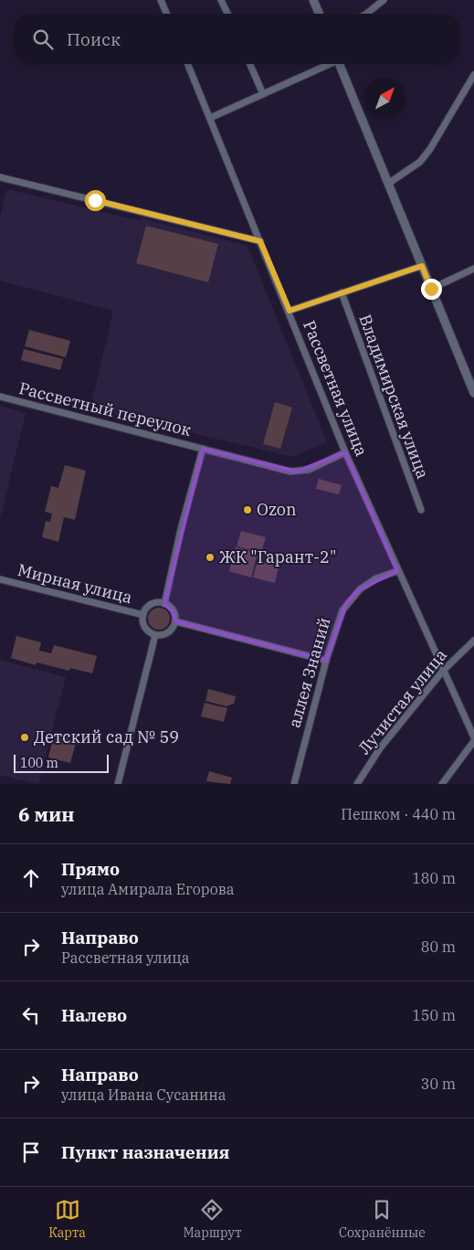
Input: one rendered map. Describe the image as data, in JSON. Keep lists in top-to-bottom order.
{
  "streets": {
    "street": [
      "Рассветная улица",
      "Владимирская улица",
      "Рассветный переулок",
      "Мирная улица",
      "аллея Знаний",
      "Лучистая улица"
    ]
  },
  "crossings": [
    ["Рассветная улица", "Рассветный переулок"],
    ["Рассветная улица", "аллея Знаний"],
    ["Рассветная улица", "Лучистая улица"]
  ],
  "places": ["Ozon", "ЖК \"Гарант-2\"", "Детский сад № 59"],
  "scale_bar": "100 m",
  "north": "top right",
  "page": {
    "search": "Поиск",
    "scale": "100 m",
    "heading": ["6 мин", "Пешком · 440 m"],
    "list": [
      ["Прямо", "улица Амирала Егорова", "180 m"],
      ["Направо", "Рассветная улица", "80 m"],
      ["Налево", "150 m"],
      ["Направо", "улица Ивана Сусанина", "30 m"],
      "Пункт назначения"
    ],
    "nav": ["Карта", "Маршрут", "Сохранённые"]
  }
}
